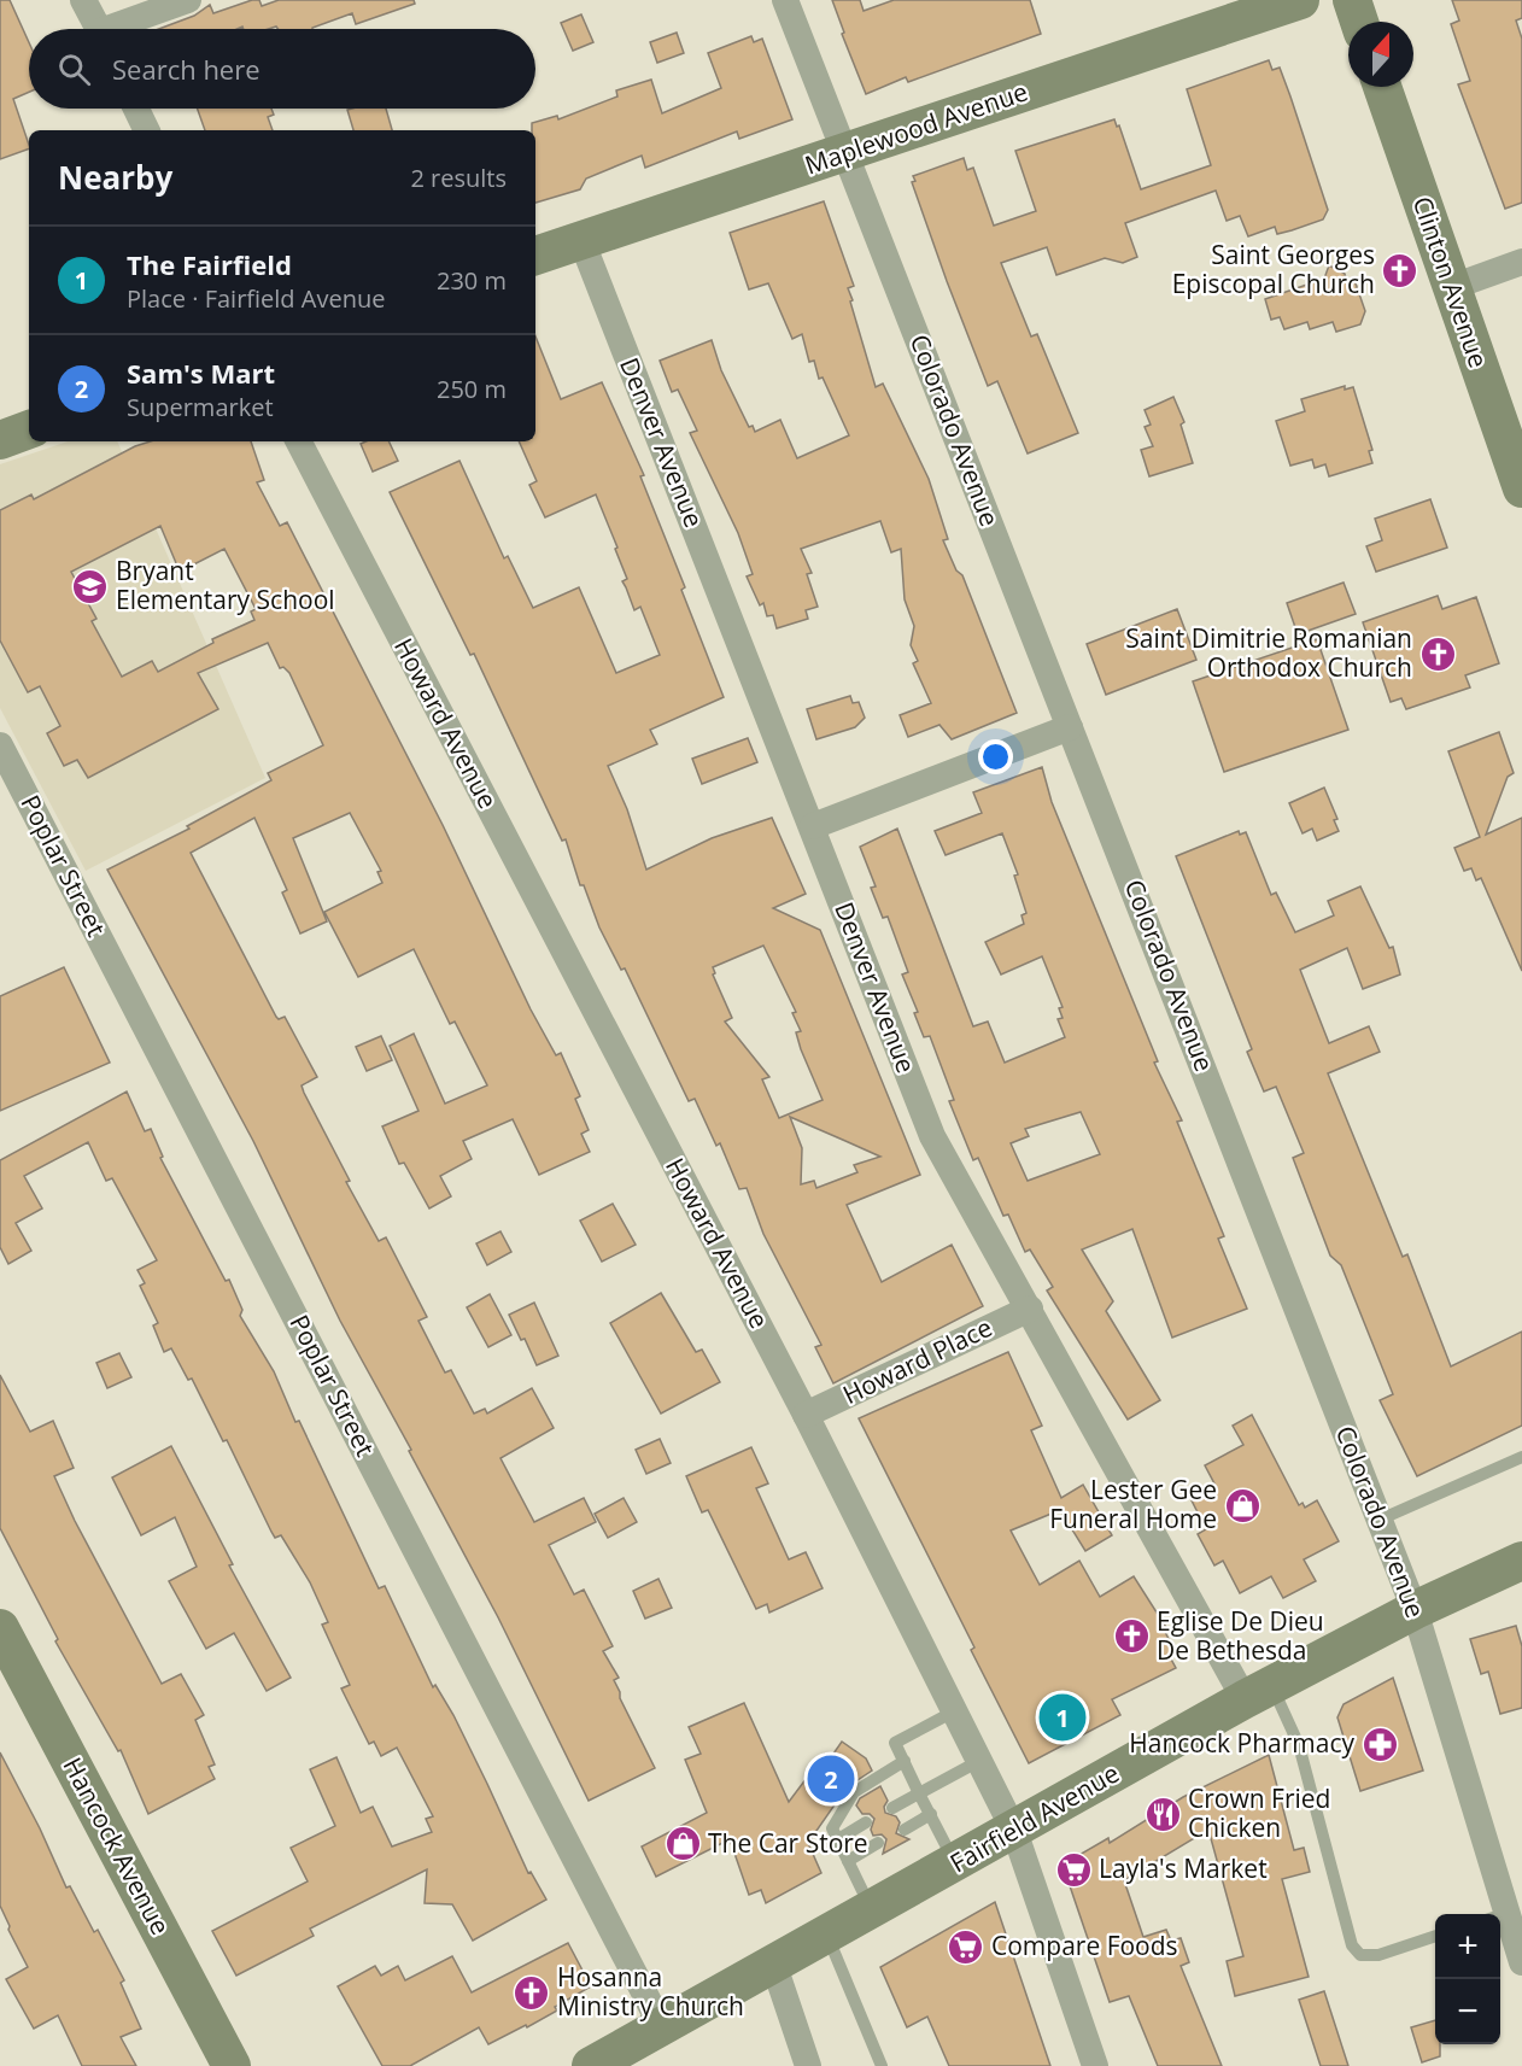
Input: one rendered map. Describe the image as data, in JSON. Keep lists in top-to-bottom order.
{
  "streets": {
    "main road": [
      "Maplewood Avenue",
      "Clinton Avenue",
      "Fairfield Avenue",
      "Hancock Avenue"
    ],
    "street": [
      "Colorado Avenue",
      "Denver Avenue",
      "Howard Avenue",
      "Poplar Street",
      "Howard Place"
    ]
  },
  "crossings": [
    ["Maplewood Avenue", "Colorado Avenue"],
    ["Maplewood Avenue", "Denver Avenue"],
    ["Colorado Avenue", "Fairfield Avenue"],
    ["Denver Avenue", "Howard Place"],
    ["Denver Avenue", "Fairfield Avenue"],
    ["Howard Avenue", "Howard Place"],
    ["Howard Avenue", "Fairfield Avenue"],
    ["Poplar Street", "Fairfield Avenue"]
  ],
  "places": {
    "church": [
      "Saint Georges Episcopal Church",
      "Saint Dimitrie Romanian Orthodox Church",
      "Eglise De Dieu De Bethesda",
      "Hosanna Ministry Church"
    ],
    "school or university": ["Bryant Elementary School"],
    "shop": ["Lester Gee Funeral Home", "The Car Store"],
    "pharmacy": ["Hancock Pharmacy"],
    "restaurant": ["Crown Fried Chicken"],
    "supermarket": ["Layla's Market", "Compare Foods"]
  },
  "north": "top",
  "page": {
    "search": "Search here",
    "heading": ["Nearby", "2 results"],
    "list": [
      {
        "mark": "1",
        "name": "The Fairfield",
        "note": "Place · Fairfield Avenue",
        "value": "230 m"
      },
      {
        "mark": "2",
        "name": "Sam's Mart",
        "note": "Supermarket",
        "value": "250 m"
      }
    ],
    "pins": ["1", "2"],
    "map_buttons": ["+", "−"]
  }
}
